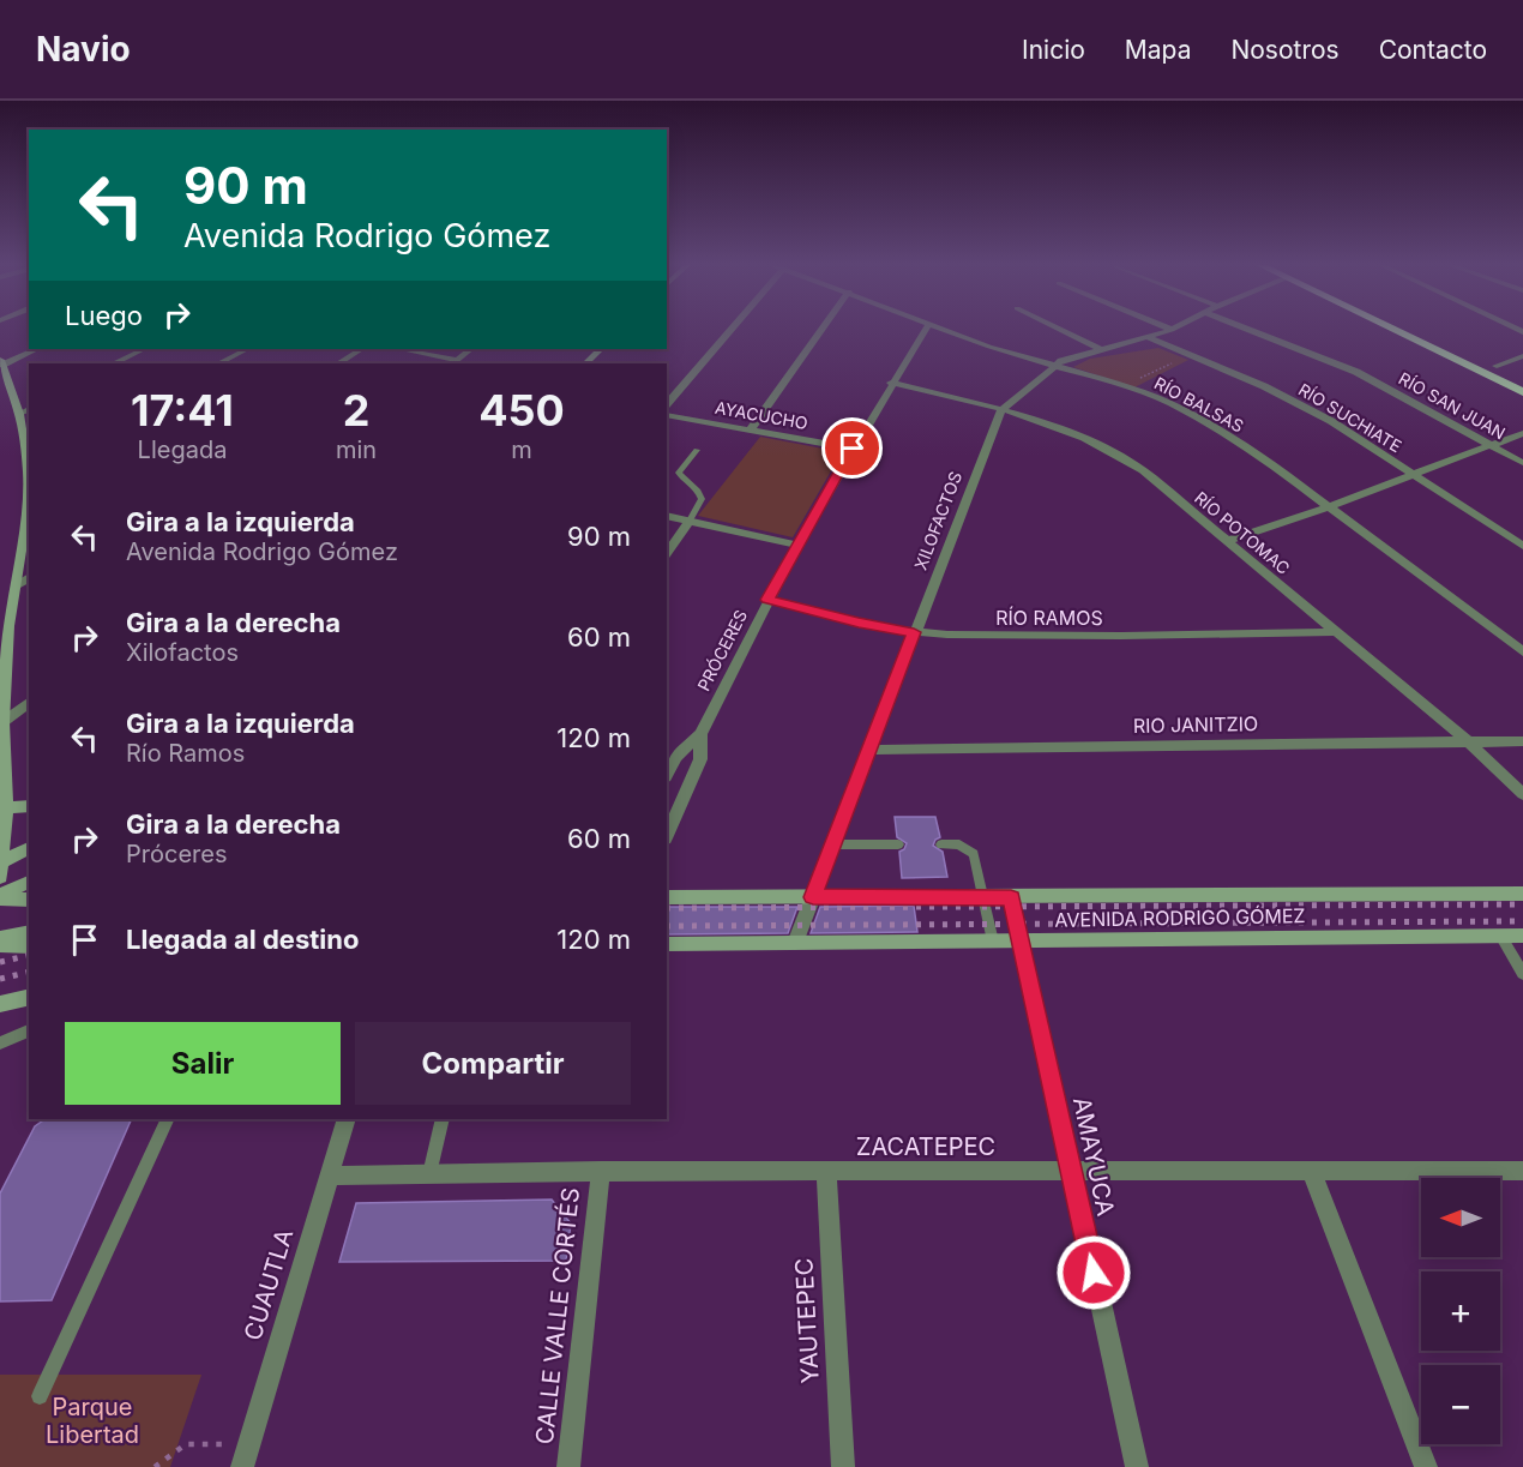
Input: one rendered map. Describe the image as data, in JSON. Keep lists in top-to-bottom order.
{
  "streets": {
    "main road": ["AVENIDA RODRIGO GÓMEZ"],
    "street": [
      "RÍO BALSAS",
      "RÍO SAN JUAN",
      "AYACUCHO",
      "RÍO SUCHIATE",
      "XILOFACTOS",
      "RÍO POTOMAC",
      "RÍO RAMOS",
      "PRÓCERES",
      "RIO JANITZIO",
      "ZACATEPEC",
      "AMAYUCA",
      "CUAUTLA",
      "CALLE VALLE CORTÉS",
      "YAUTEPEC"
    ]
  },
  "crossings": [
    ["RÍO BALSAS", "XILOFACTOS"],
    ["AYACUCHO", "PRÓCERES"],
    ["RÍO SUCHIATE", "XILOFACTOS"],
    ["XILOFACTOS", "RÍO POTOMAC"],
    ["XILOFACTOS", "RÍO RAMOS"],
    ["XILOFACTOS", "RIO JANITZIO"],
    ["XILOFACTOS", "AVENIDA RODRIGO GÓMEZ"],
    ["RÍO POTOMAC", "RÍO RAMOS"],
    ["RÍO POTOMAC", "PRÓCERES"],
    ["RÍO POTOMAC", "RIO JANITZIO"],
    ["RÍO RAMOS", "PRÓCERES"],
    ["AVENIDA RODRIGO GÓMEZ", "AMAYUCA"],
    ["ZACATEPEC", "AMAYUCA"],
    ["ZACATEPEC", "CUAUTLA"],
    ["ZACATEPEC", "CALLE VALLE CORTÉS"],
    ["ZACATEPEC", "YAUTEPEC"]
  ],
  "parks": ["Parque Libertad"],
  "north": "left",
  "page": {
    "header": "Navio",
    "nav": [
      "Inicio",
      "Mapa",
      "Nosotros",
      "Contacto"
    ],
    "turn": ["90 m", "Avenida Rodrigo Gómez"],
    "then": "Luego",
    "eta": [
      "17:41",
      "Llegada",
      "2",
      "min",
      "450",
      "m"
    ],
    "list": [
      {
        "name": "Gira a la izquierda",
        "note": "Avenida Rodrigo Gómez",
        "value": "90 m"
      },
      {
        "name": "Gira a la derecha",
        "note": "Xilofactos",
        "value": "60 m"
      },
      {
        "name": "Gira a la izquierda",
        "note": "Río Ramos",
        "value": "120 m"
      },
      {
        "name": "Gira a la derecha",
        "note": "Próceres",
        "value": "60 m"
      },
      {
        "name": "Llegada al destino",
        "value": "120 m"
      }
    ],
    "buttons": ["Salir", "Compartir"],
    "map_buttons": ["+", "−"]
  }
}
